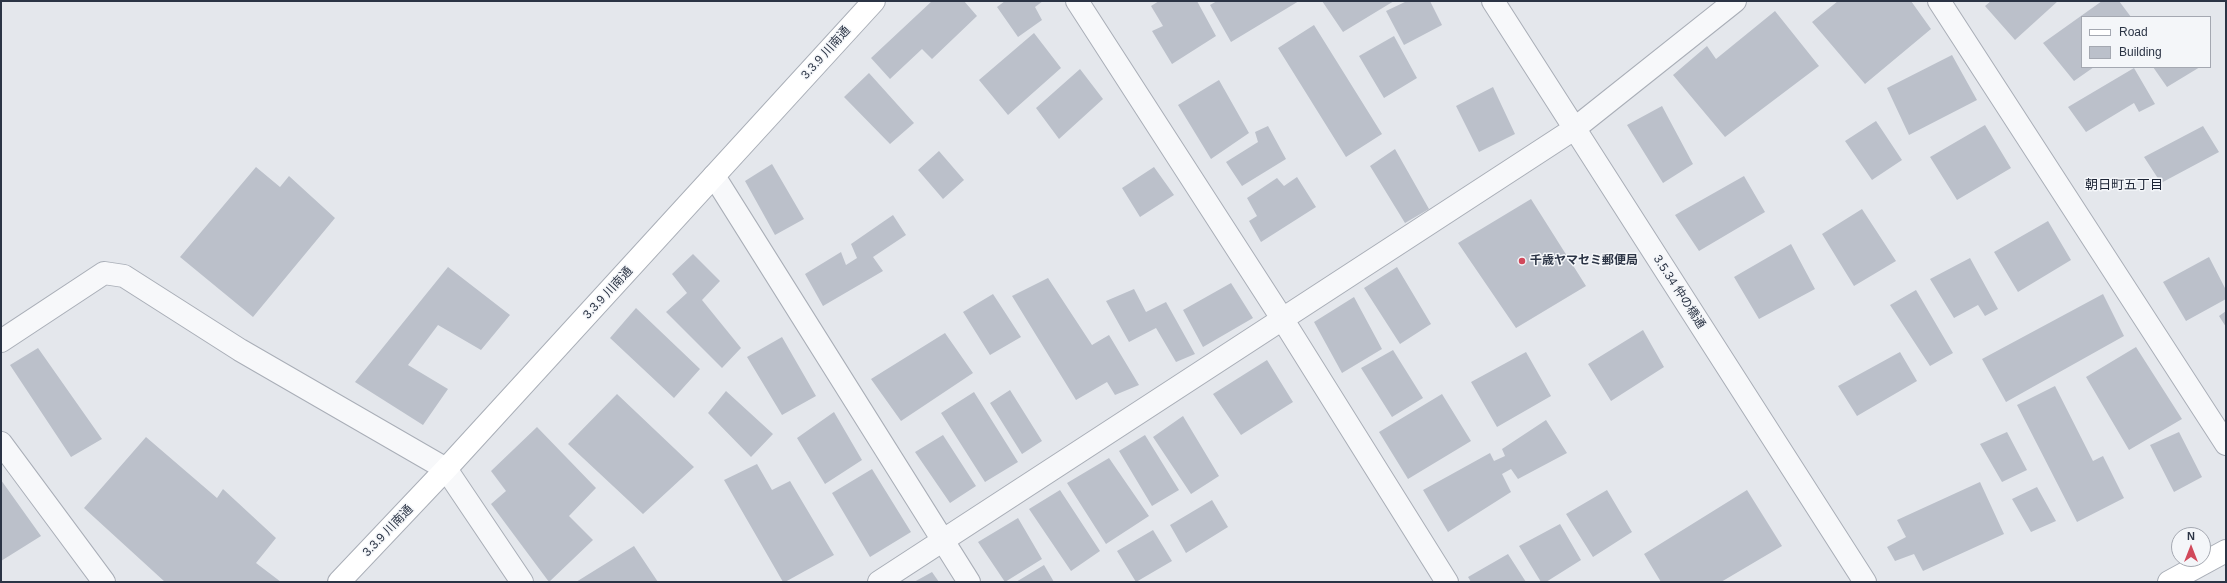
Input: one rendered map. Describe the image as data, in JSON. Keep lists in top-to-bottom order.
{
  "streets": {
    "street": ["3.3.9 川南通", "3.5.34 仲の橋通"]
  },
  "districts": ["朝日町五丁目"],
  "places": ["千歳ヤマセミ郵便局"],
  "legend": ["Road", "Building"],
  "north": "top"
}
